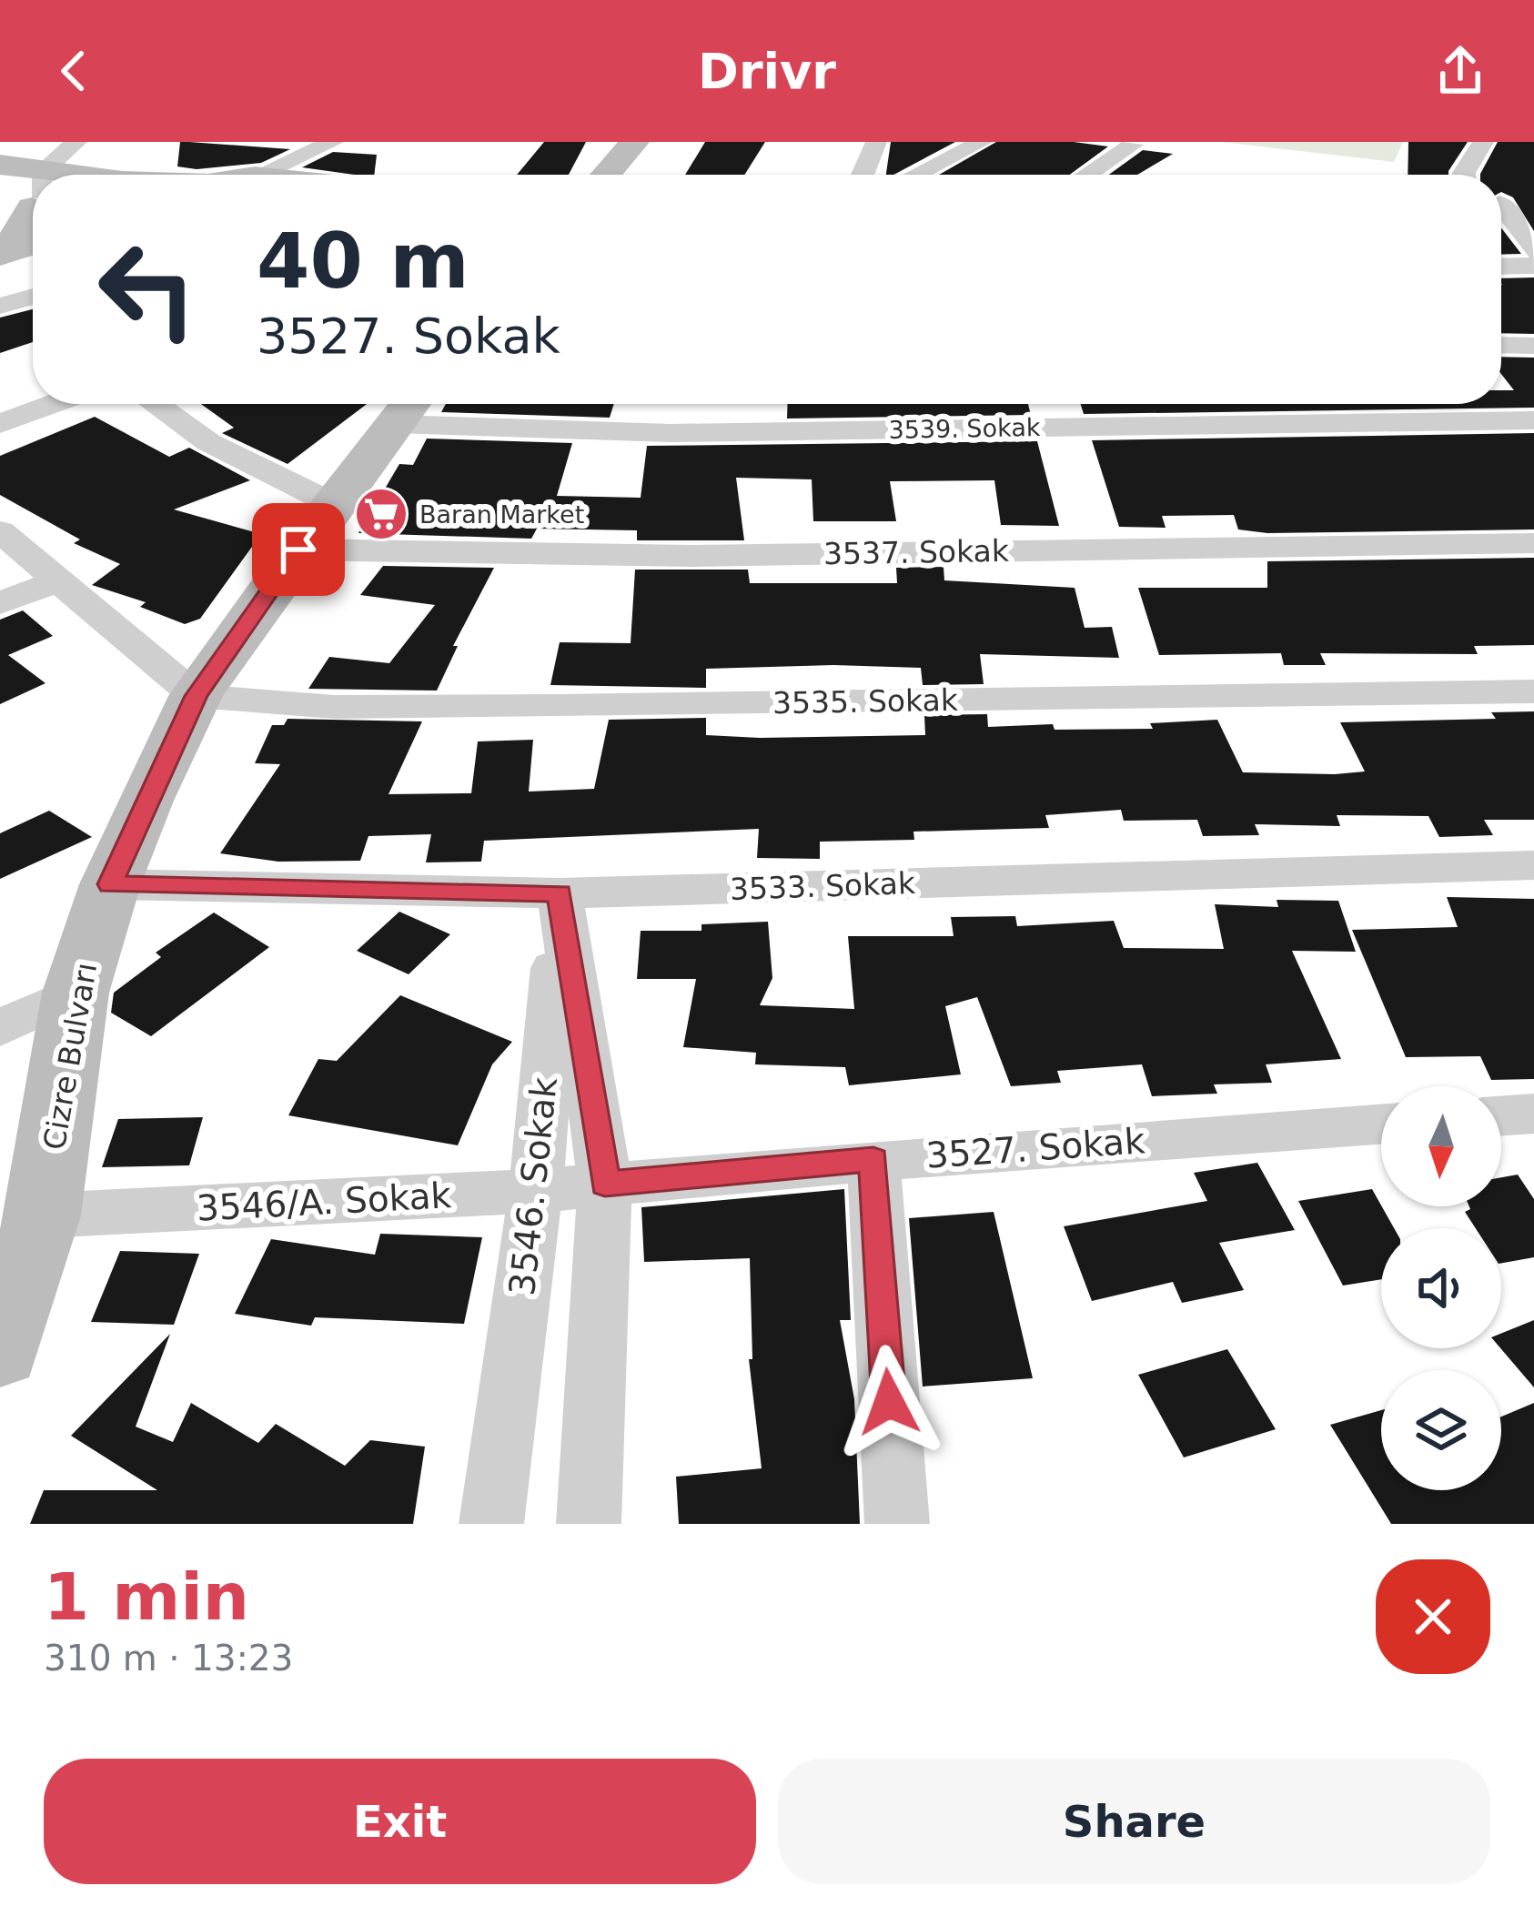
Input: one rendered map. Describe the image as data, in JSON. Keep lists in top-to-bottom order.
{
  "streets": {
    "main road": ["Cizre Bulvarı"],
    "street": [
      "3539. Sokak",
      "3537. Sokak",
      "3535. Sokak",
      "3533. Sokak",
      "3527. Sokak",
      "3546. Sokak",
      "3546/A. Sokak"
    ]
  },
  "crossings": [
    ["3539. Sokak", "Cizre Bulvarı"],
    ["3537. Sokak", "Cizre Bulvarı"],
    ["3535. Sokak", "Cizre Bulvarı"],
    ["3533. Sokak", "Cizre Bulvarı"],
    ["3533. Sokak", "3546. Sokak"],
    ["Cizre Bulvarı", "3546/A. Sokak"],
    ["3527. Sokak", "3546. Sokak"],
    ["3527. Sokak", "3546/A. Sokak"],
    ["3546. Sokak", "3546/A. Sokak"]
  ],
  "places": {
    "supermarket": ["Baran Market"]
  },
  "north": "bottom",
  "page": {
    "header": "Drivr",
    "turn": ["40 m", "3527. Sokak"],
    "heading": ["1 min", "310 m · 13:23"],
    "buttons": ["Exit", "Share"]
  }
}
